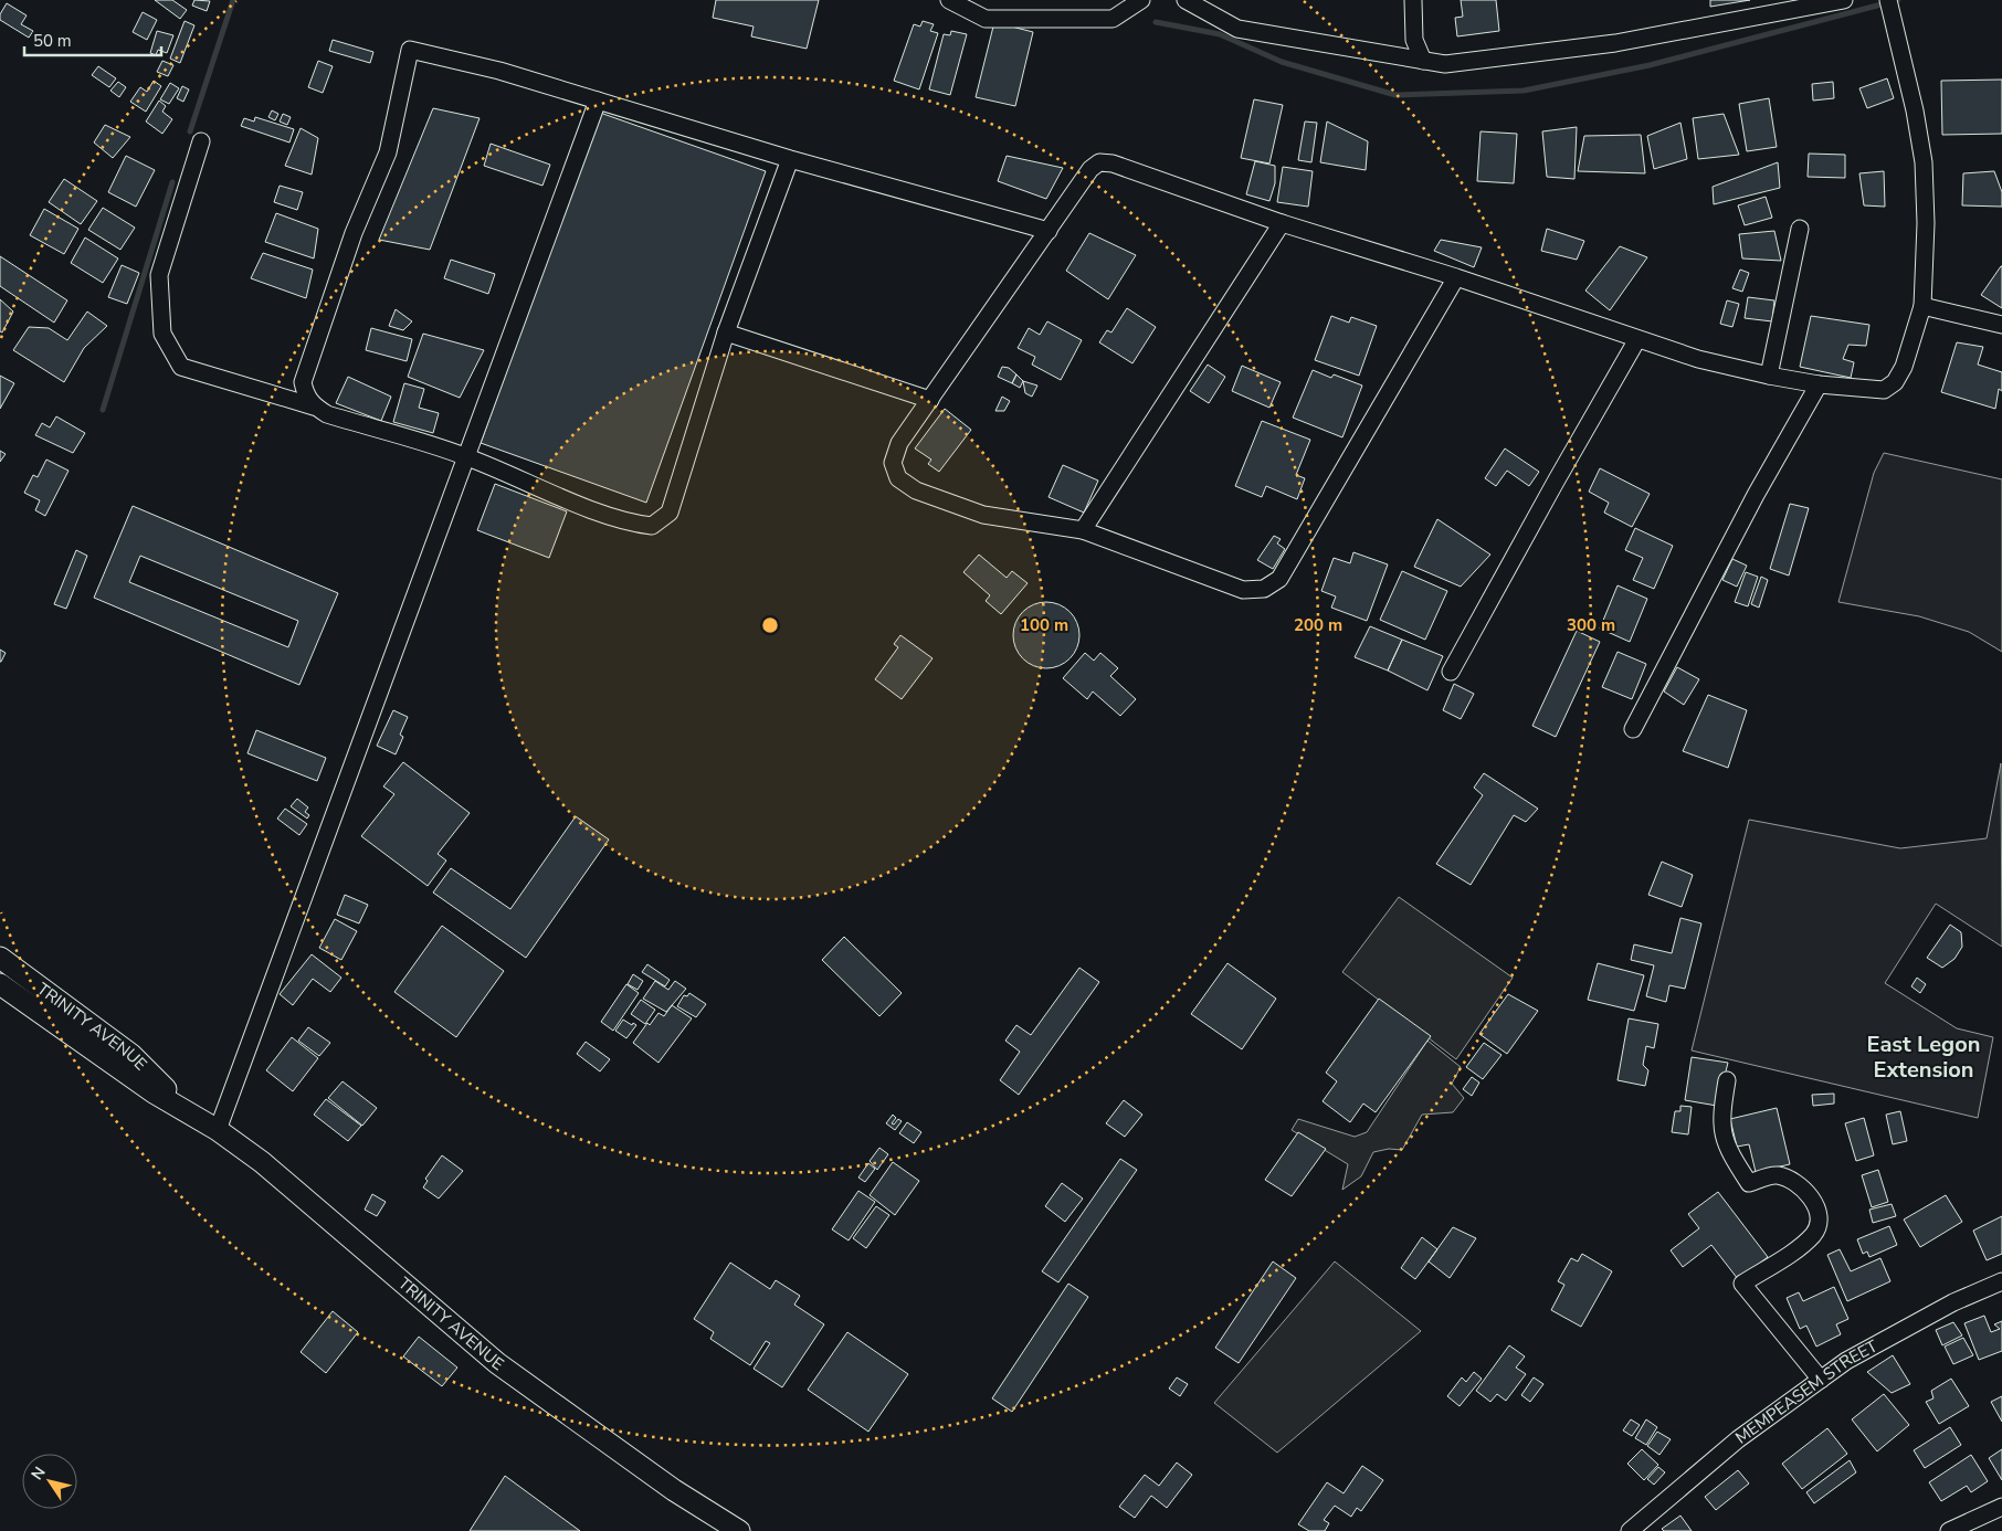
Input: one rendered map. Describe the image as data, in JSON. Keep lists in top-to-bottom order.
{
  "streets": {
    "street": ["TRINITY AVENUE", "MEMPEASEM STREET"]
  },
  "districts": ["East Legon Extension"],
  "scale_bar": "50 m",
  "north": "top left",
  "rings": ["100 m", "200 m", "300 m"]
}
